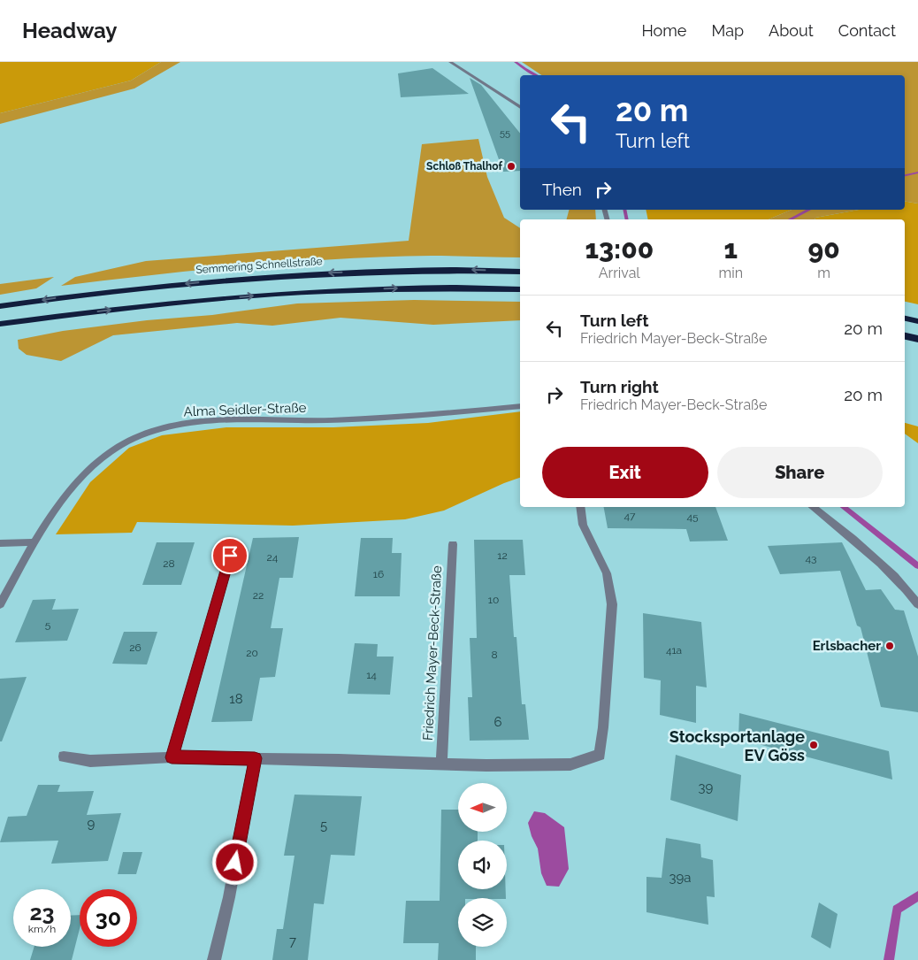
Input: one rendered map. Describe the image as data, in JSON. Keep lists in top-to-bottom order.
{
  "streets": {
    "highway": ["Semmering Schnellstraße"],
    "street": ["Alma Seidler-Straße", "Friedrich Mayer-Beck-Straße"]
  },
  "places": ["Schloß Thalhof", "Erlsbacher", "Stocksportanlage EV Göss"],
  "house_numbers": [
    "55",
    "47",
    "45",
    "12",
    "24",
    "43",
    "28",
    "16",
    "22",
    "10",
    "5",
    "26",
    "41a",
    "20",
    "8",
    "14",
    "18",
    "6",
    "39",
    "9",
    "5",
    "39a",
    "7"
  ],
  "north": "left",
  "page": {
    "header": "Headway",
    "nav": [
      "Home",
      "Map",
      "About",
      "Contact"
    ],
    "turn": ["20 m", "Turn left"],
    "then": "Then",
    "eta": [
      "13:00",
      "Arrival",
      "1",
      "min",
      "90",
      "m"
    ],
    "list": [
      {
        "name": "Turn left",
        "note": "Friedrich Mayer-Beck-Straße",
        "value": "20 m"
      },
      {
        "name": "Turn right",
        "note": "Friedrich Mayer-Beck-Straße",
        "value": "20 m"
      }
    ],
    "buttons": ["Exit", "Share"],
    "speed": "23 km/h",
    "limit": "30"
  }
}
